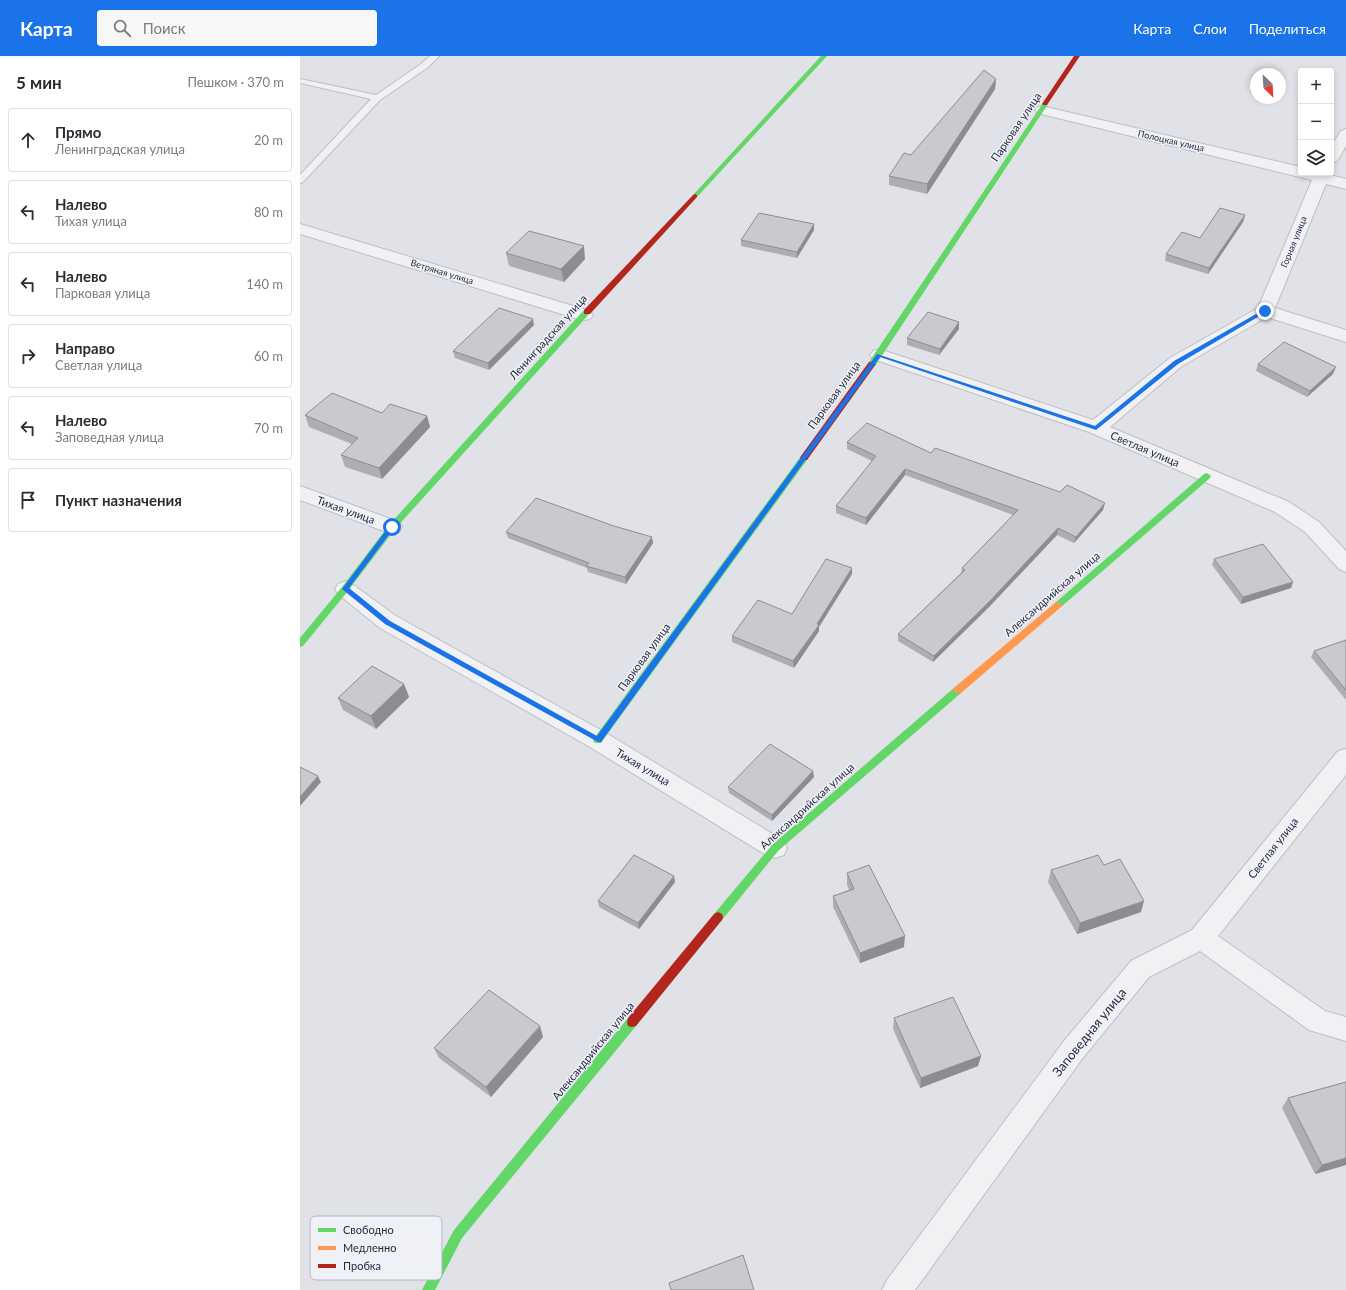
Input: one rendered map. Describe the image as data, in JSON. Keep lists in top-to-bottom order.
{
  "streets": {
    "street": [
      "Парковая улица",
      "Полоцкая улица",
      "Горная улица",
      "Ветряная улица",
      "Ленинградская улица",
      "Светлая улица",
      "Тихая улица",
      "Александрийская улица",
      "Заповедная улица"
    ]
  },
  "crossings": [
    ["Парковая улица", "Полоцкая улица"],
    ["Парковая улица", "Светлая улица"],
    ["Парковая улица", "Тихая улица"],
    ["Ветряная улица", "Ленинградская улица"],
    ["Ленинградская улица", "Тихая улица"],
    ["Светлая улица", "Александрийская улица"],
    ["Светлая улица", "Заповедная улица"],
    ["Тихая улица", "Александрийская улица"]
  ],
  "legend": ["Свободно", "Медленно", "Пробка"],
  "north": "bottom right",
  "page": {
    "header": "Карта",
    "search": "Поиск",
    "nav": ["Карта", "Слои", "Поделиться"],
    "heading": ["5 мин", "Пешком · 370 m"],
    "map_buttons": ["+", "−"],
    "list": [
      ["Прямо", "Ленинградская улица", "20 m"],
      ["Налево", "Тихая улица", "80 m"],
      ["Налево", "Парковая улица", "140 m"],
      ["Направо", "Светлая улица", "60 m"],
      ["Налево", "Заповедная улица", "70 m"],
      "Пункт назначения"
    ]
  }
}
